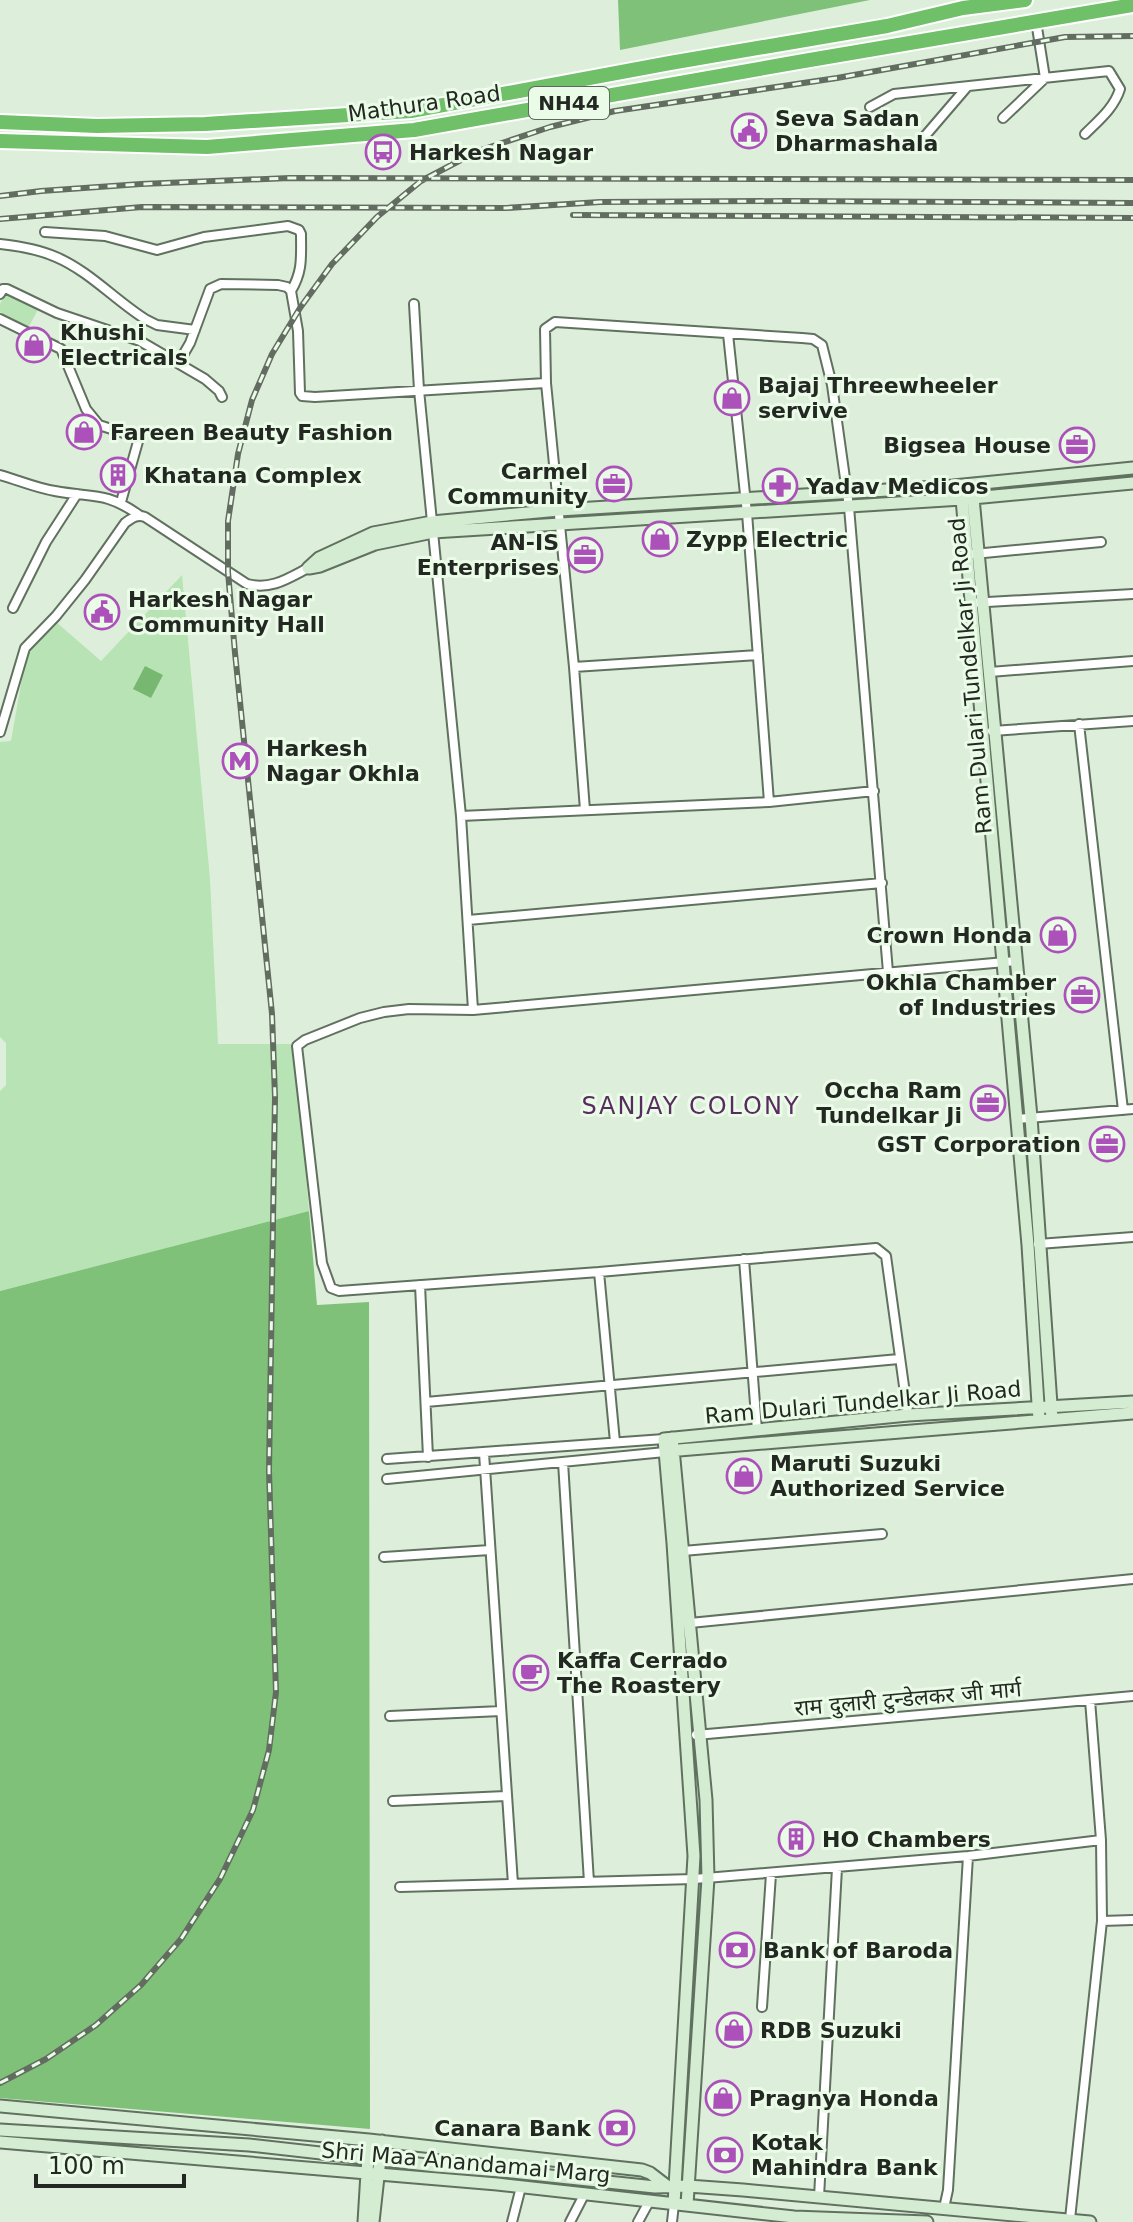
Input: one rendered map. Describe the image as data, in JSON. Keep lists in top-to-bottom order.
{
  "streets": {
    "highway": ["Mathura Road", "NH44"],
    "street": ["Ram Dulari Tundelkar Ji Road", "राम दुलारी टुन्डेलकर जी मार्ग", "Shri Maa Anandamai Marg"]
  },
  "districts": ["SANJAY COLONY"],
  "places": {
    "public building": ["Seva Sadan Dharmashala", "Harkesh Nagar Community Hall"],
    "bus stop": ["Harkesh Nagar"],
    "shop": [
      "Khushi Electricals",
      "Bajaj Threewheeler servive",
      "Fareen Beauty Fashion",
      "Zypp Electric",
      "Crown Honda",
      "Maruti Suzuki Authorized Service",
      "RDB Suzuki",
      "Pragnya Honda"
    ],
    "office": [
      "Bigsea House",
      "Carmel Community",
      "AN-IS Enterprises",
      "Okhla Chamber of Industries",
      "Occha Ram Tundelkar Ji",
      "GST Corporation"
    ],
    "building": ["Khatana Complex", "HO Chambers"],
    "pharmacy": ["Yadav Medicos"],
    "metro station": ["Harkesh Nagar Okhla"],
    "cafe": ["Kaffa Cerrado The Roastery"],
    "bank": ["Bank of Baroda", "Canara Bank", "Kotak Mahindra Bank"]
  },
  "scale_bar": "100 m"
}
